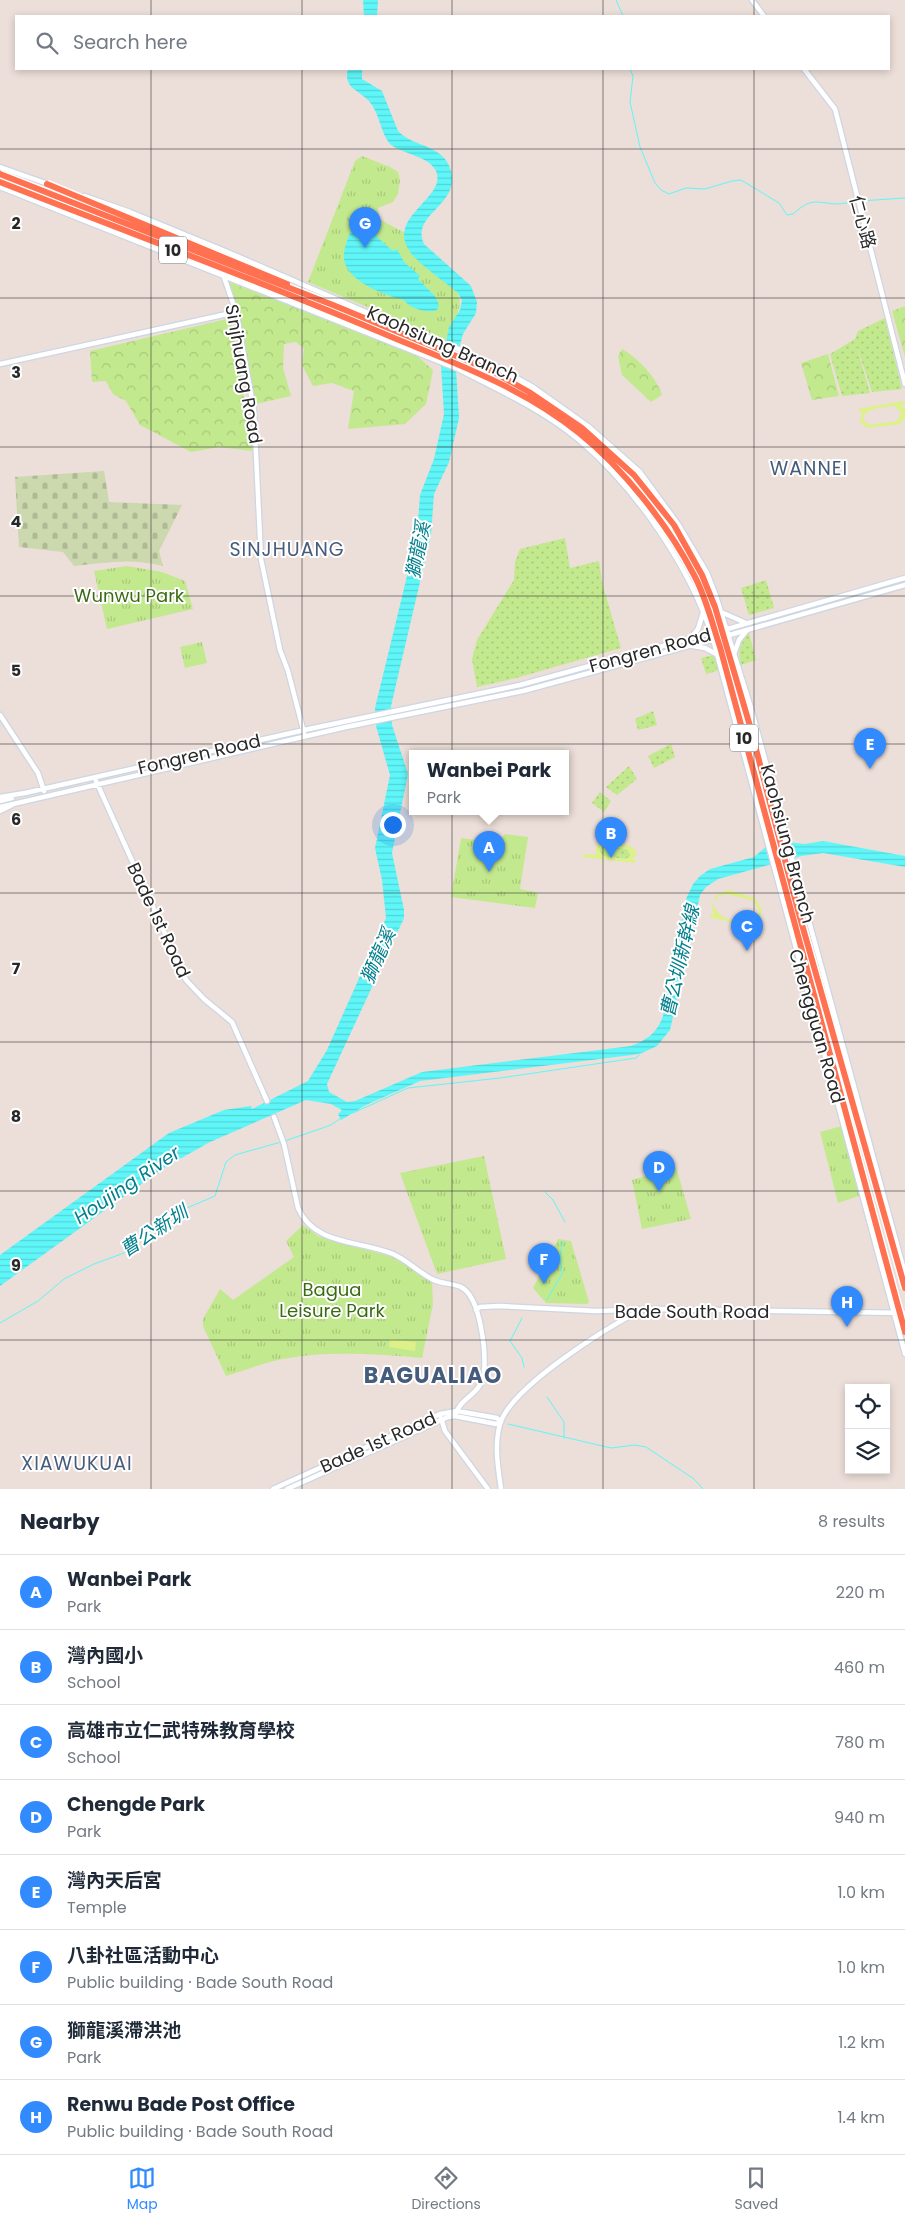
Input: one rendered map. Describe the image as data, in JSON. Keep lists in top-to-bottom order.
{
  "streets": {
    "highway": ["10", "Kaohsiung Branch"],
    "street": [
      "仁心路",
      "Sinjhuang Road",
      "Fongren Road",
      "Bade 1st Road",
      "Chengguan Road",
      "Bade South Road"
    ]
  },
  "crossings": [
    ["Sinjhuang Road", "Fongren Road"],
    ["Sinjhuang Road", "Chengguan Road"],
    ["Fongren Road", "Bade 1st Road"],
    ["Fongren Road", "Chengguan Road"],
    ["Bade 1st Road", "Bade South Road"],
    ["Chengguan Road", "Bade South Road"]
  ],
  "districts": [
    "WANNEI",
    "SINJHUANG",
    "BAGUALIAO",
    "XIAWUKUAI"
  ],
  "water": [
    "獅龍溪",
    "曹公圳新幹線",
    "Houjing River",
    "曹公新圳"
  ],
  "parks": ["Wunwu Park", "Bagua Leisure Park"],
  "page": {
    "search": "Search here",
    "pins": [
      "G",
      "E",
      "B",
      "A",
      "C",
      "D",
      "F",
      "H"
    ],
    "popup": ["Wanbei Park", "Park"],
    "heading": ["Nearby", "8 results"],
    "list": [
      {
        "mark": "A",
        "name": "Wanbei Park",
        "note": "Park",
        "value": "220 m"
      },
      {
        "mark": "B",
        "name": "灣內國小",
        "note": "School",
        "value": "460 m"
      },
      {
        "mark": "C",
        "name": "高雄市立仁武特殊教育學校",
        "note": "School",
        "value": "780 m"
      },
      {
        "mark": "D",
        "name": "Chengde Park",
        "note": "Park",
        "value": "940 m"
      },
      {
        "mark": "E",
        "name": "灣內天后宮",
        "note": "Temple",
        "value": "1.0 km"
      },
      {
        "mark": "F",
        "name": "八卦社區活動中心",
        "note": "Public building · Bade South Road",
        "value": "1.0 km"
      },
      {
        "mark": "G",
        "name": "獅龍溪滯洪池",
        "note": "Park",
        "value": "1.2 km"
      },
      {
        "mark": "H",
        "name": "Renwu Bade Post Office",
        "note": "Public building · Bade South Road",
        "value": "1.4 km"
      }
    ],
    "nav": ["Map", "Directions", "Saved"]
  },
  "grid": {
    "rows": [
      "2",
      "3",
      "4",
      "5",
      "6",
      "7",
      "8",
      "9"
    ]
  }
}
